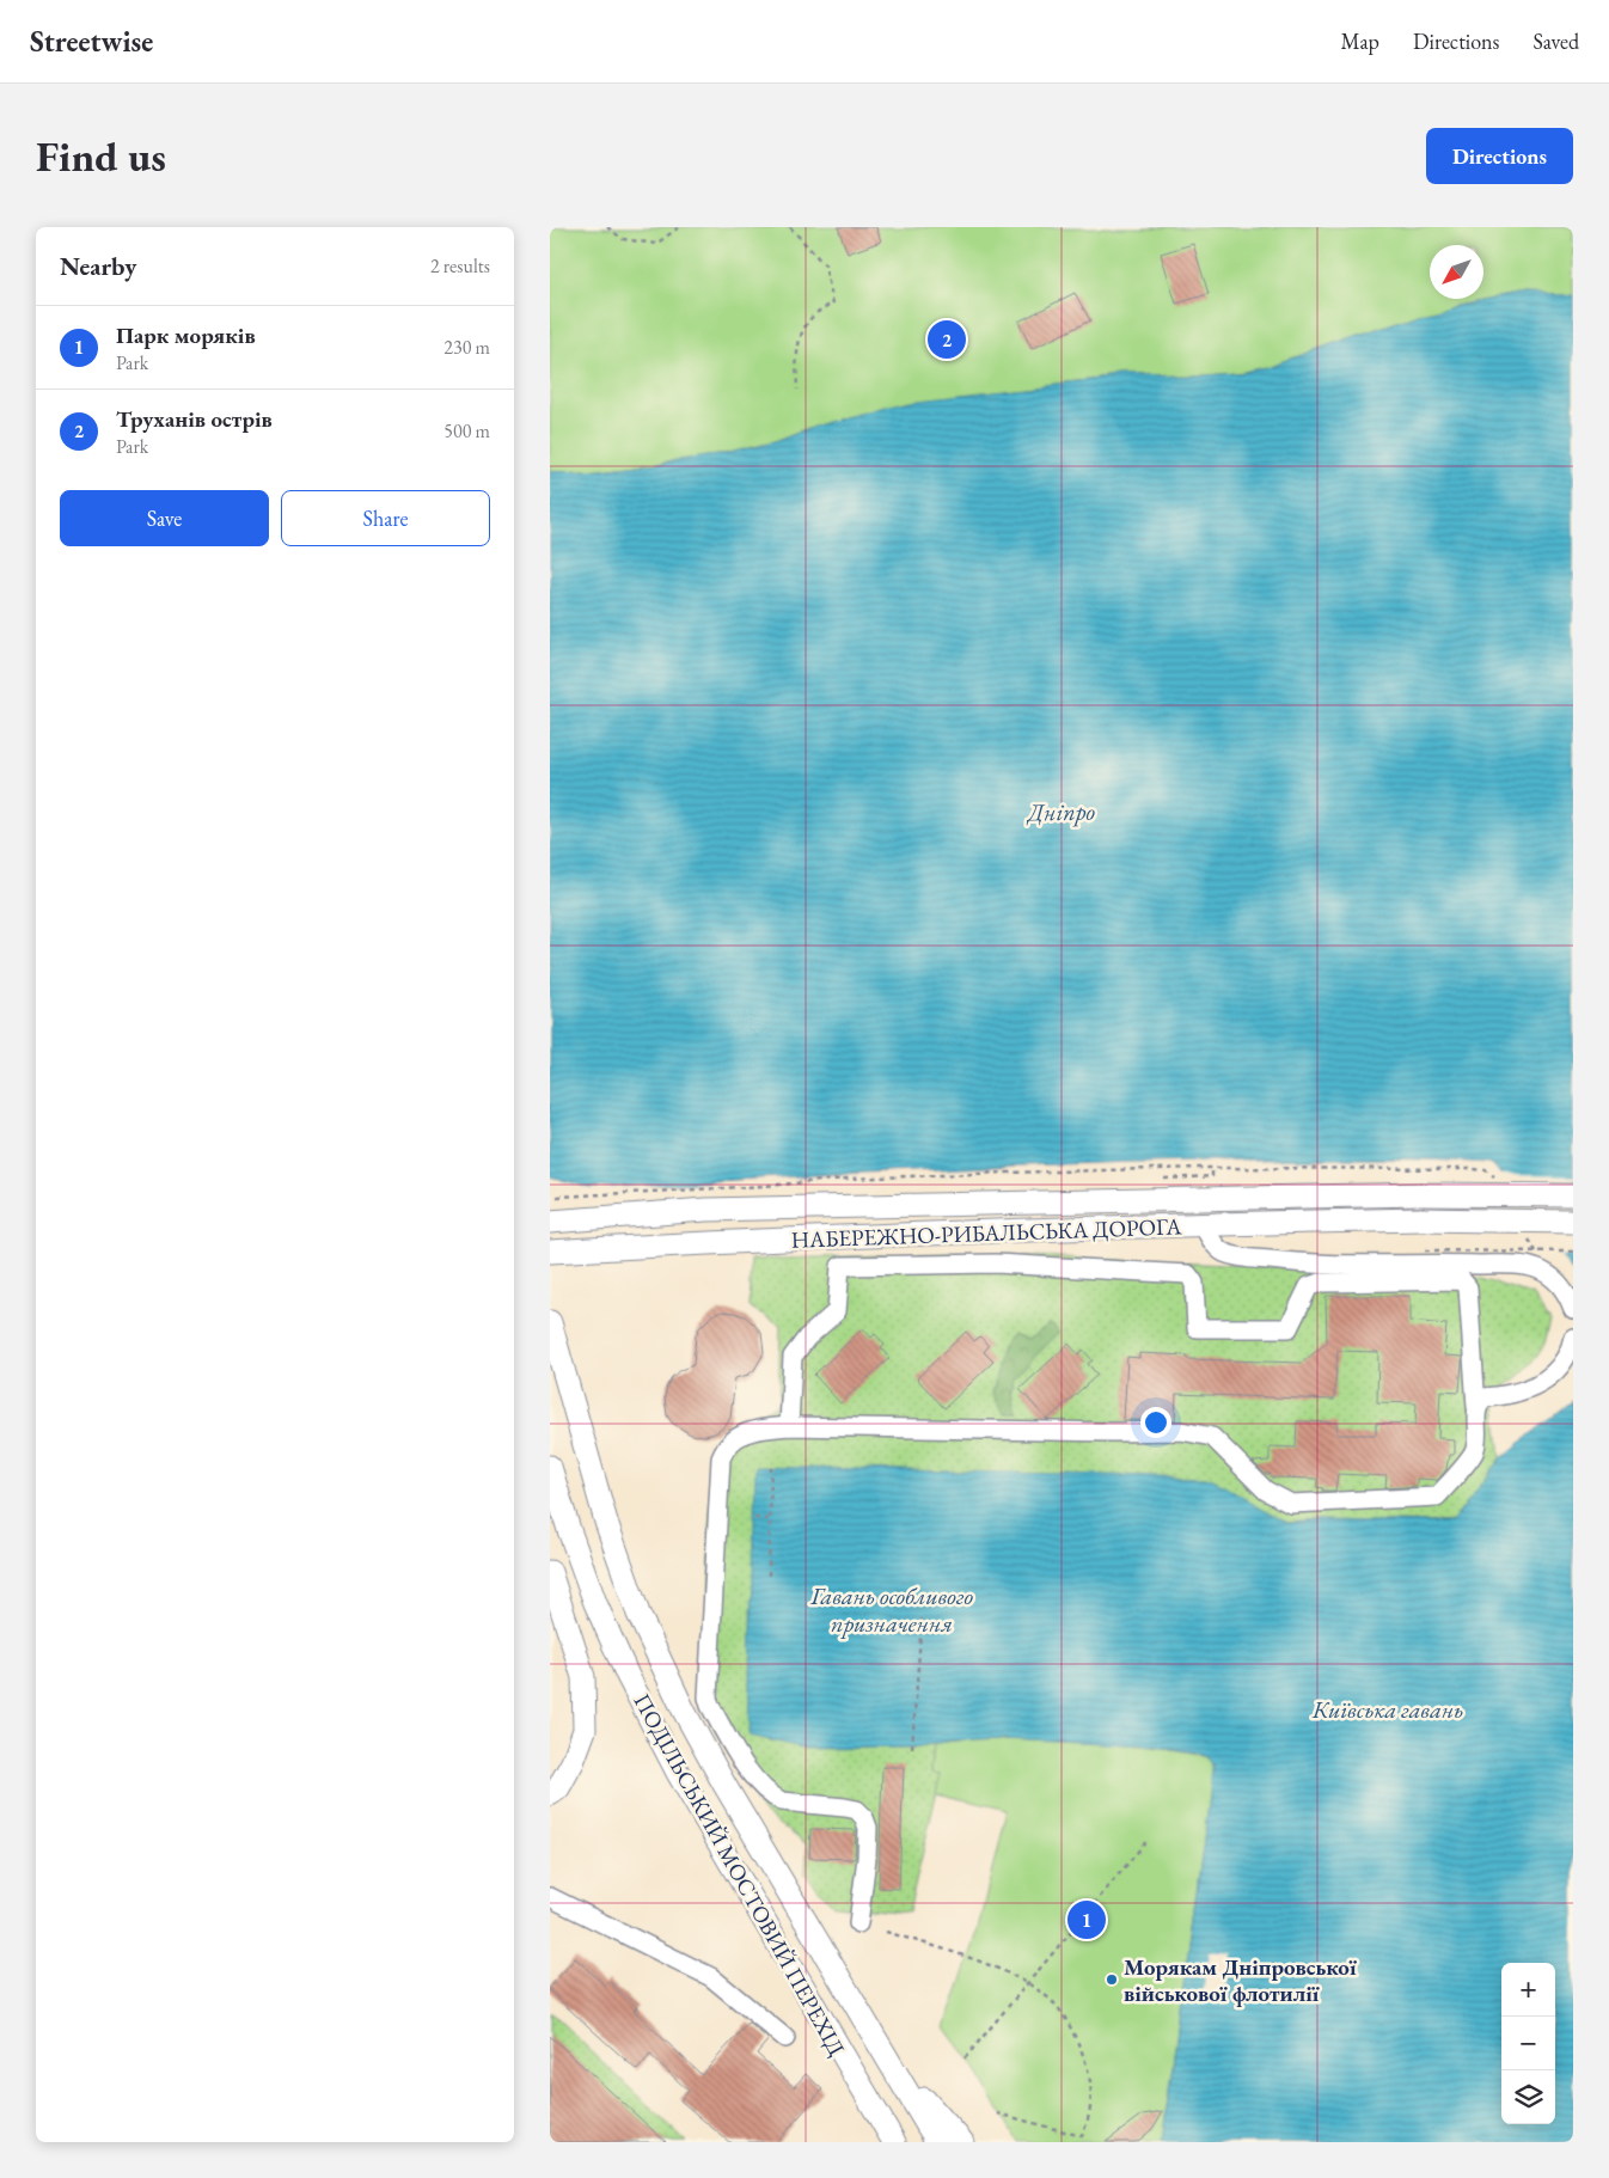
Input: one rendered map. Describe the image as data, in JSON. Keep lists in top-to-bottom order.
{
  "streets": {
    "main road": ["НАБЕРЕЖНО-РИБАЛЬСЬКА ДОРОГА", "ПОДІЛЬСЬКИЙ МОСТОВИЙ ПЕРЕХІД"]
  },
  "water": ["Дніпро", "Гавань особливого призначення", "Київська гавань"],
  "places": ["Морякам Дніпровської військової флотилії"],
  "north": "bottom left",
  "page": {
    "header": "Streetwise",
    "nav": ["Map", "Directions", "Saved"],
    "buttons": [
      "Directions",
      ["Save", "Share"]
    ],
    "title": "Find us",
    "heading": ["Nearby", "2 results"],
    "list": [
      {
        "mark": "1",
        "name": "Парк моряків",
        "note": "Park",
        "value": "230 m"
      },
      {
        "mark": "2",
        "name": "Труханів острів",
        "note": "Park",
        "value": "500 m"
      }
    ],
    "pins": ["2", "1"],
    "map_buttons": ["+", "−"]
  }
}
